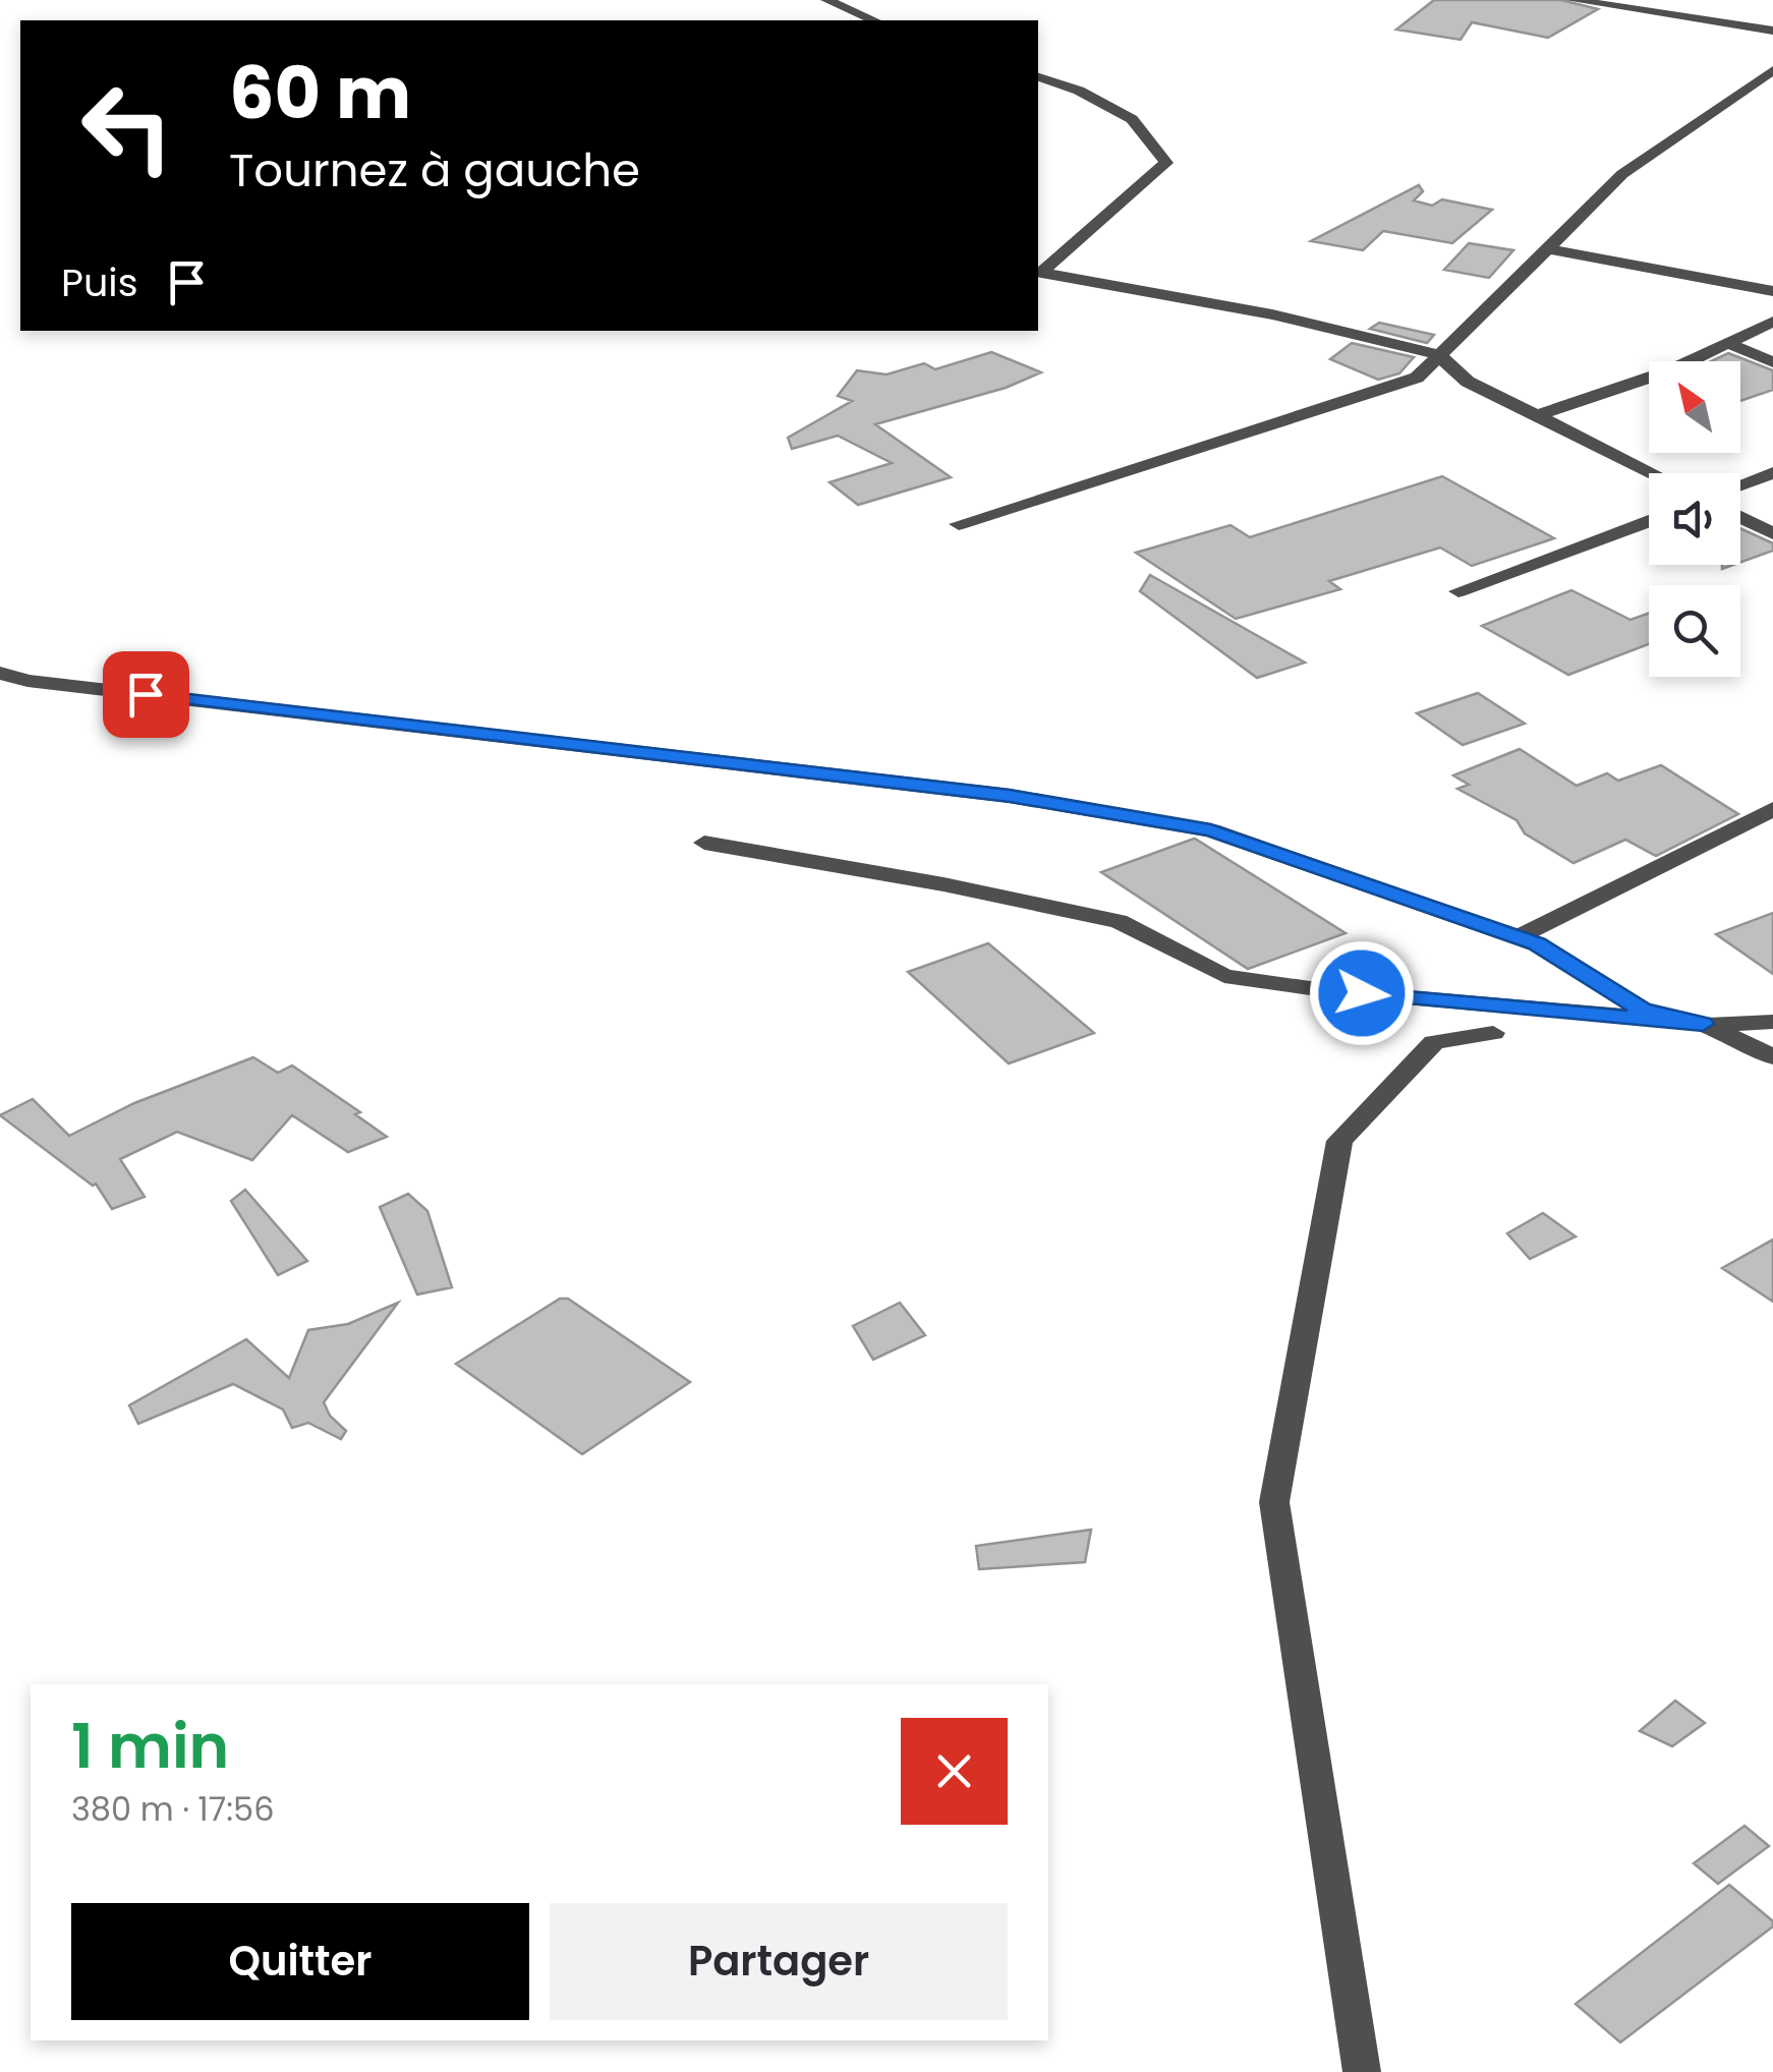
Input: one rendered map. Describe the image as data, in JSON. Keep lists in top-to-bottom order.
{
  "north": "top left",
  "page": {
    "turn": ["60 m", "Tournez à gauche"],
    "then": "Puis",
    "heading": ["1 min", "380 m · 17:56"],
    "buttons": ["Quitter", "Partager"]
  }
}
